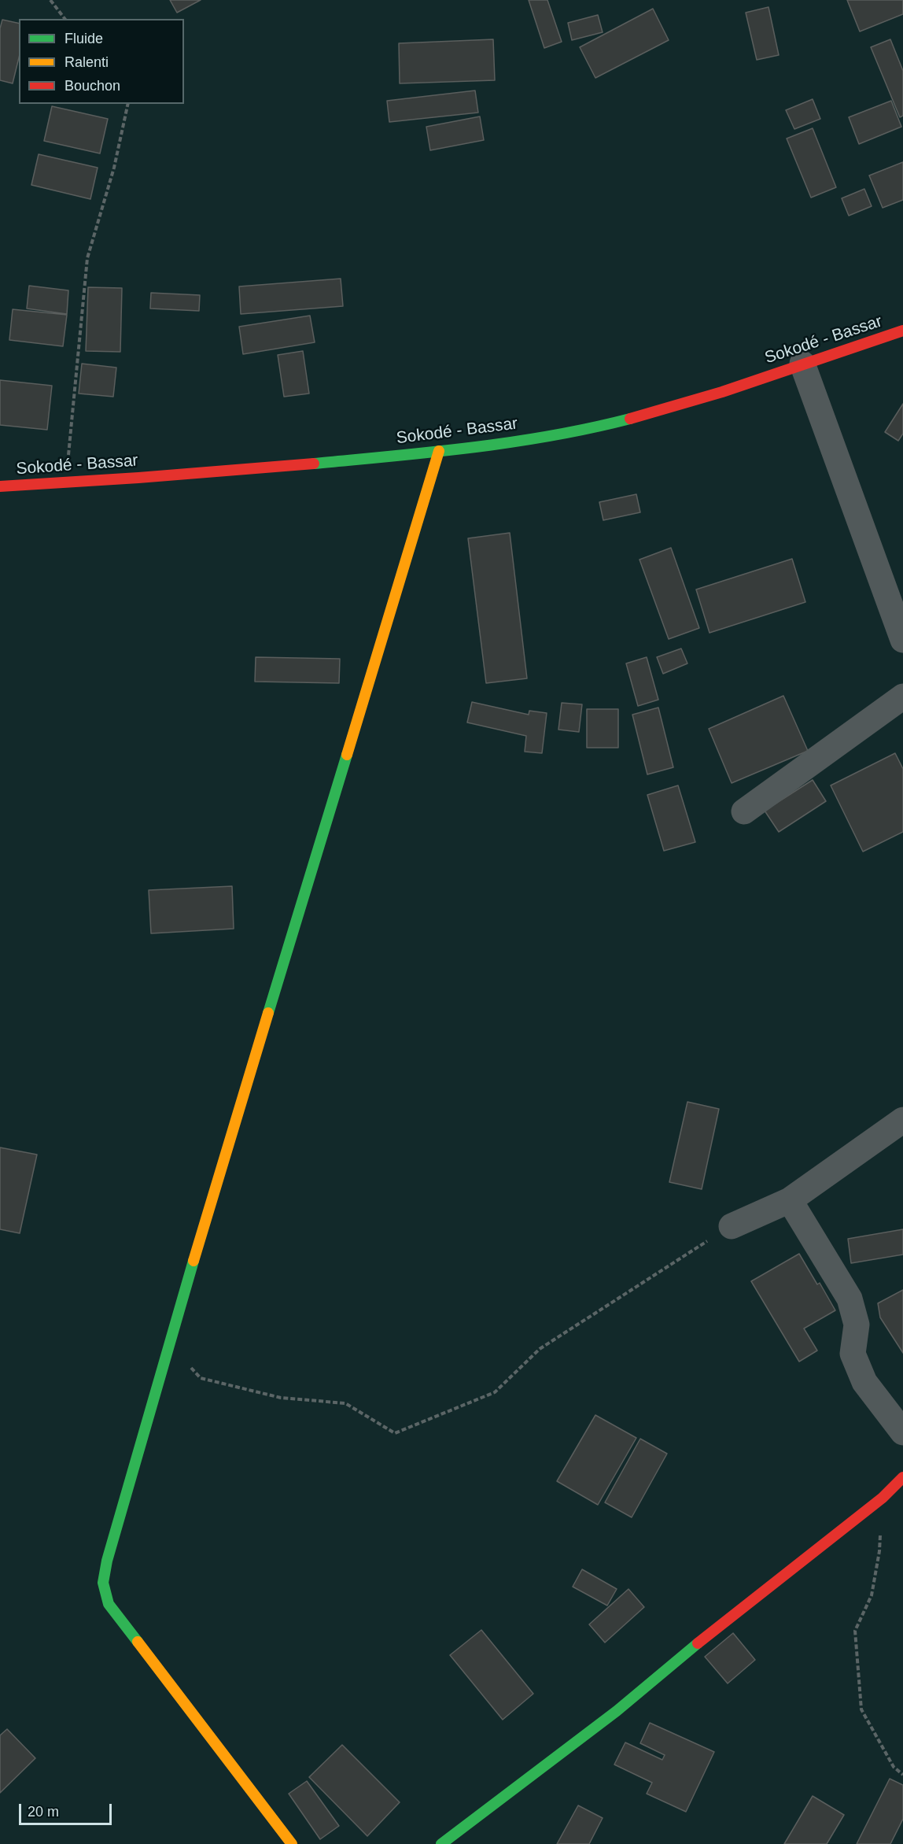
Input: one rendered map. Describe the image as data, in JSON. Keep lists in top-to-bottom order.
{
  "streets": {
    "street": ["Sokodé - Bassar"]
  },
  "legend": ["Fluide", "Ralenti", "Bouchon"],
  "scale_bar": "20 m"
}
